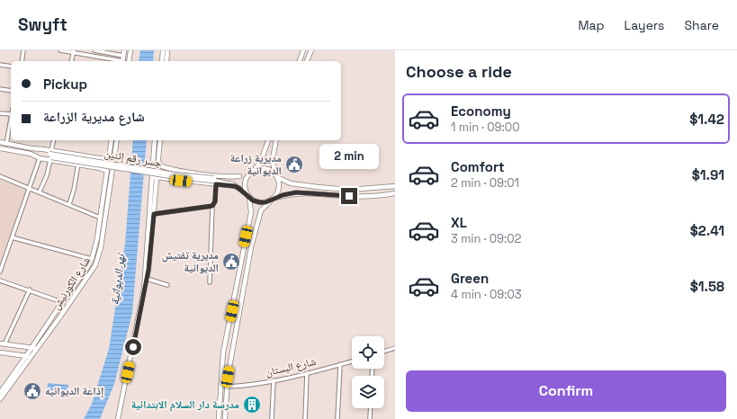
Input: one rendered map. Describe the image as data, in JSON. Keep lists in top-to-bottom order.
{
  "streets": {
    "main road": ["جسر رقم إثنين", "شارع الكورنيش"],
    "street": ["شارع البستان"]
  },
  "water": ["نهر الديوانية"],
  "places": {
    "public building": ["مديرية زراعة الديوانية", "مديرية تفتيش الديوانية", "إذاعة الديوانيه"],
    "building": ["مدرسة دار السلام الابتدائية"]
  },
  "page": {
    "header": "Swyft",
    "nav": ["Map", "Layers", "Share"],
    "heading": "Choose a ride",
    "banner": ["Pickup", "شارع مديرية الزراعة"],
    "list": [
      {
        "name": "Economy",
        "note": "1 min · 09:00",
        "value": "$1.42"
      },
      {
        "name": "Comfort",
        "note": "2 min · 09:01",
        "value": "$1.91"
      },
      {
        "name": "XL",
        "note": "3 min · 09:02",
        "value": "$2.41"
      },
      {
        "name": "Green",
        "note": "4 min · 09:03",
        "value": "$1.58"
      }
    ],
    "bubble": "2 min",
    "buttons": "Confirm"
  }
}
